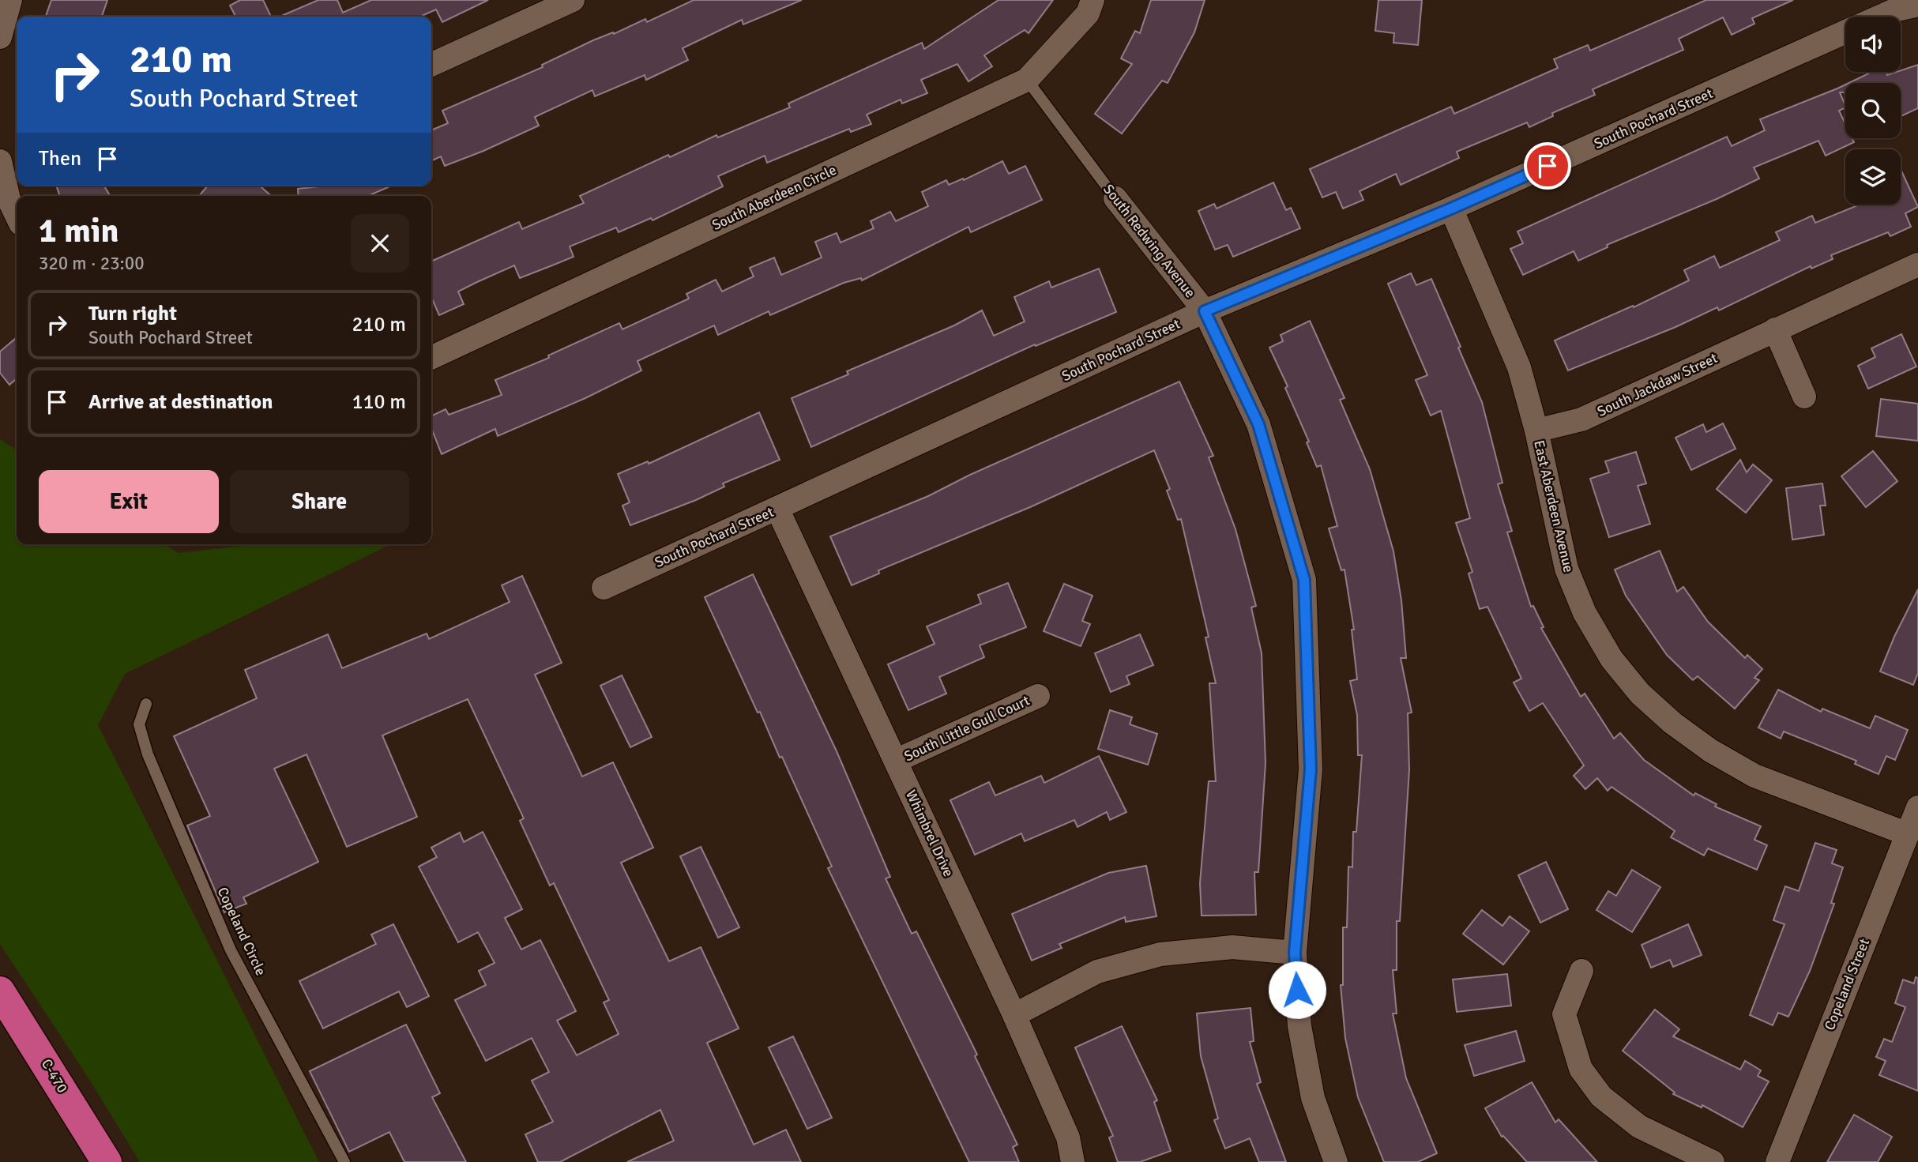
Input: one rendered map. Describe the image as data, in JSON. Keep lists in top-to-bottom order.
{
  "streets": {
    "highway": ["C-470"],
    "street": [
      "South Pochard Street",
      "South Aberdeen Circle",
      "South Redwing Avenue",
      "South Jackdaw Street",
      "East Aberdeen Avenue",
      "South Little Gull Court",
      "Whimbrel Drive",
      "Copeland Street"
    ],
    "lane": ["Copeland Circle"]
  },
  "crossings": [
    ["South Pochard Street", "South Redwing Avenue"],
    ["South Pochard Street", "East Aberdeen Avenue"],
    ["South Pochard Street", "Whimbrel Drive"],
    ["South Aberdeen Circle", "South Redwing Avenue"],
    ["South Jackdaw Street", "East Aberdeen Avenue"],
    ["East Aberdeen Avenue", "Copeland Street"],
    ["South Little Gull Court", "Whimbrel Drive"]
  ],
  "page": {
    "turn": ["210 m", "South Pochard Street"],
    "then": "Then",
    "heading": ["1 min", "320 m · 23:00"],
    "list": [
      {
        "name": "Turn right",
        "note": "South Pochard Street",
        "value": "210 m"
      },
      {
        "name": "Arrive at destination",
        "value": "110 m"
      }
    ],
    "buttons": ["Exit", "Share"]
  }
}
